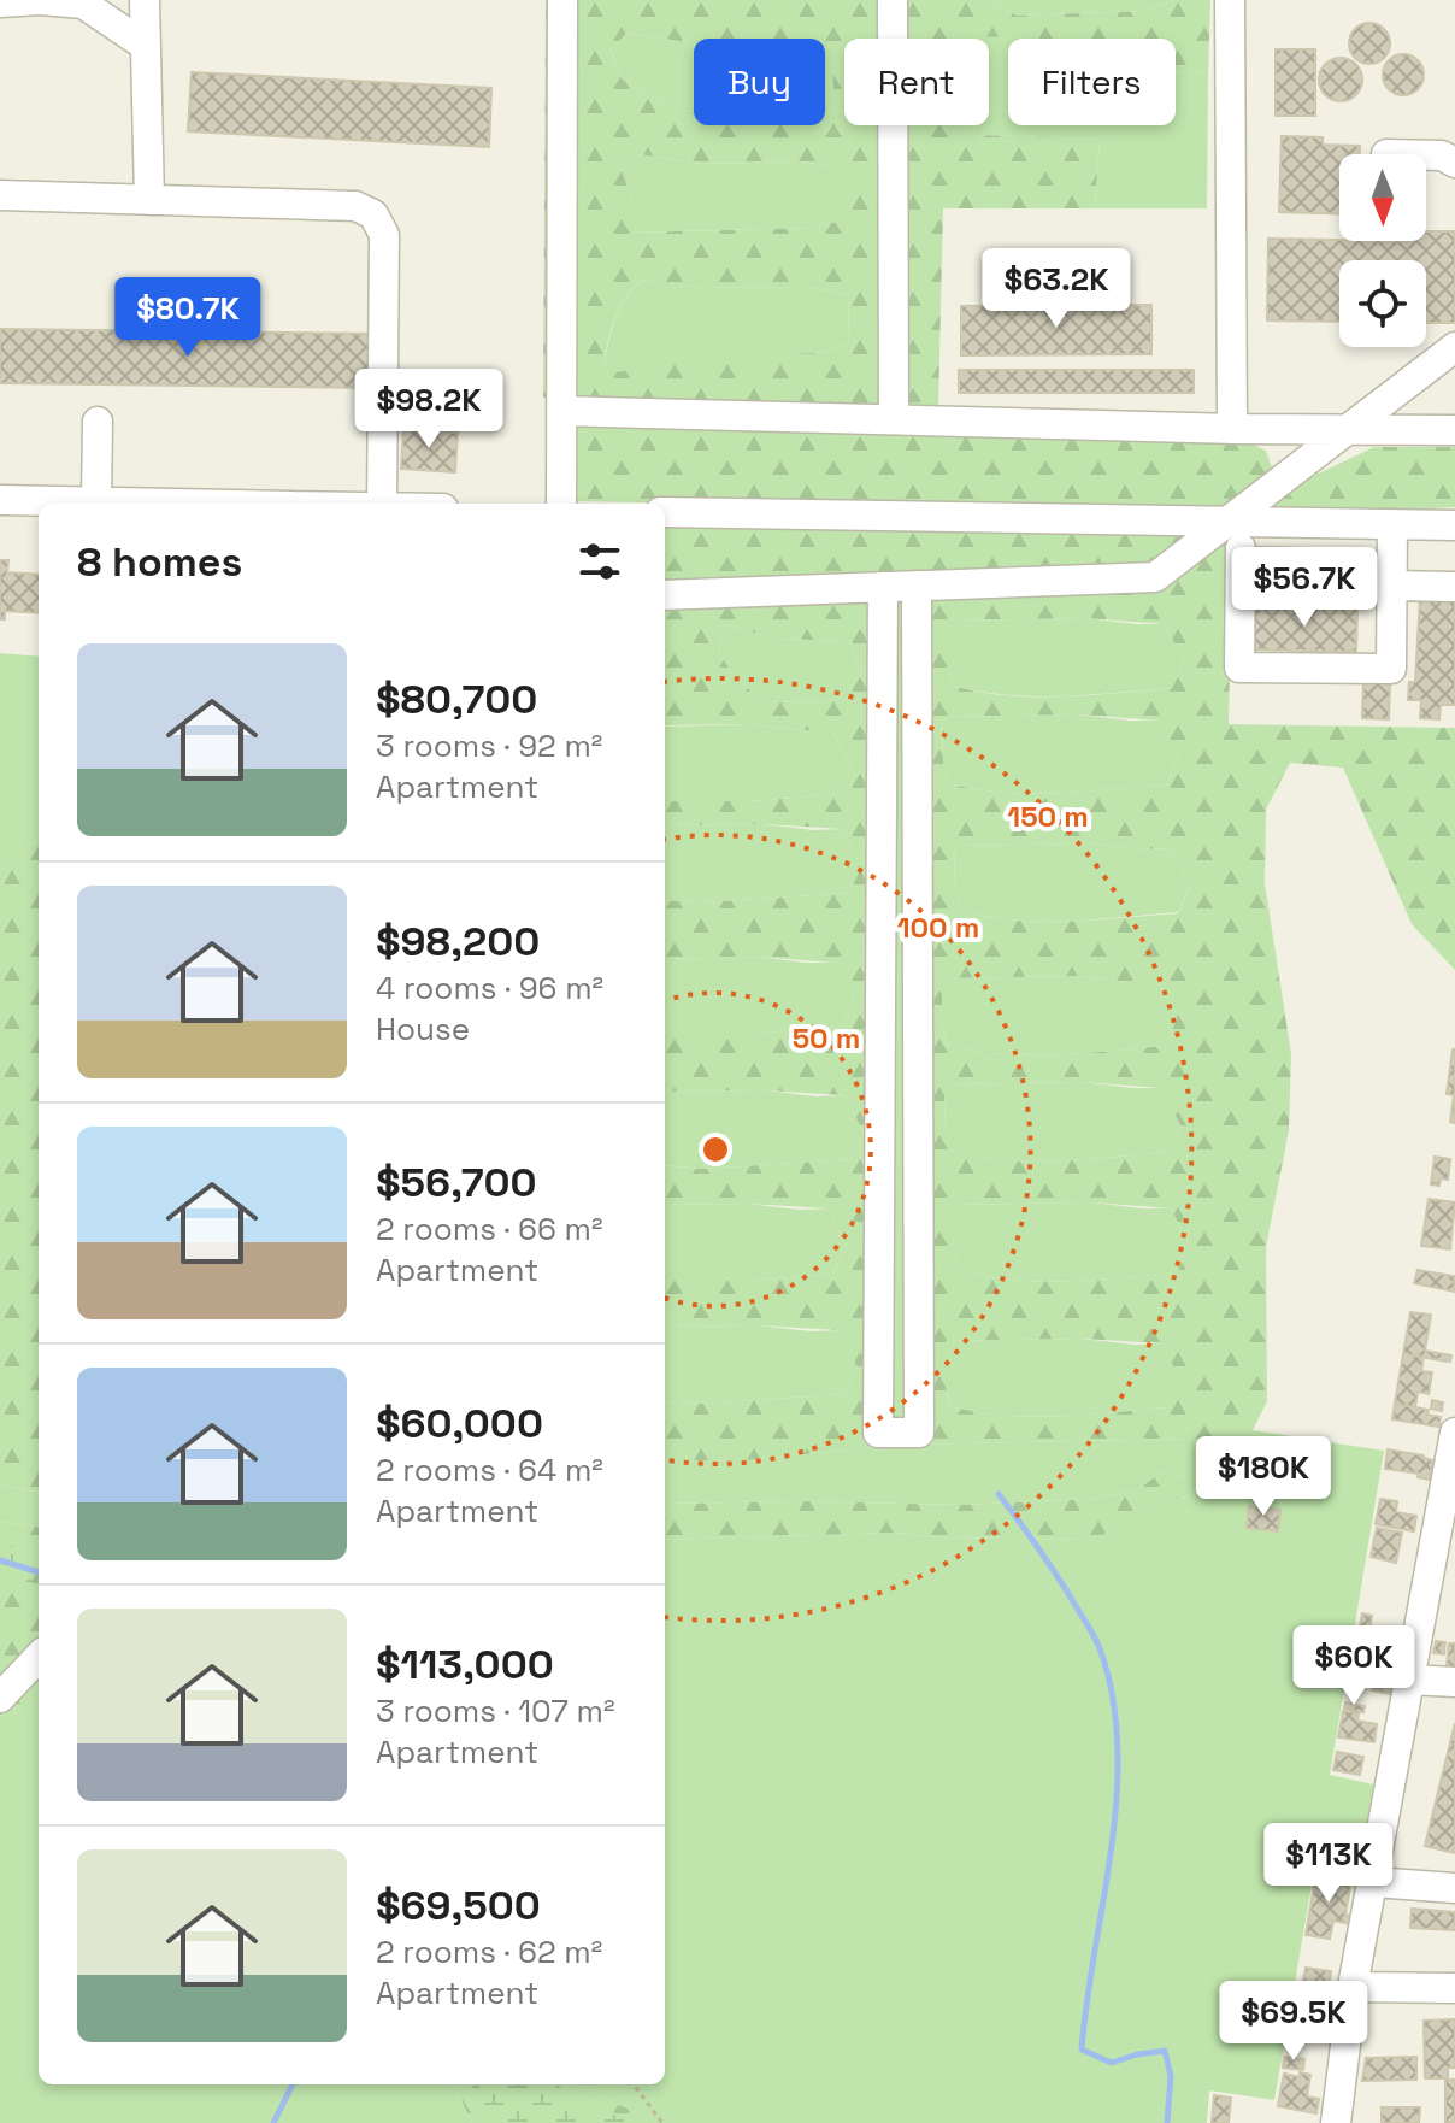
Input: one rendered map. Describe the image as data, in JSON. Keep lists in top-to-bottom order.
{
  "north": "bottom",
  "page": {
    "chip": ["Buy", "Rent", "Filters"],
    "price": [
      "$63.2K",
      "$80.7K",
      "$98.2K",
      "$56.7K",
      "$180K",
      "$60K",
      "$113K",
      "$69.5K"
    ],
    "heading": "8 homes",
    "list": [
      {
        "name": "$80,700",
        "note": "3 rooms · 92 m² · Apartment"
      },
      {
        "name": "$98,200",
        "note": "4 rooms · 96 m² · House"
      },
      {
        "name": "$56,700",
        "note": "2 rooms · 66 m² · Apartment"
      },
      {
        "name": "$60,000",
        "note": "2 rooms · 64 m² · Apartment"
      },
      {
        "name": "$113,000",
        "note": "3 rooms · 107 m² · Apartment"
      },
      {
        "name": "$69,500",
        "note": "2 rooms · 62 m² · Apartment"
      }
    ]
  },
  "rings": ["150 m", "100 m", "50 m"]
}
